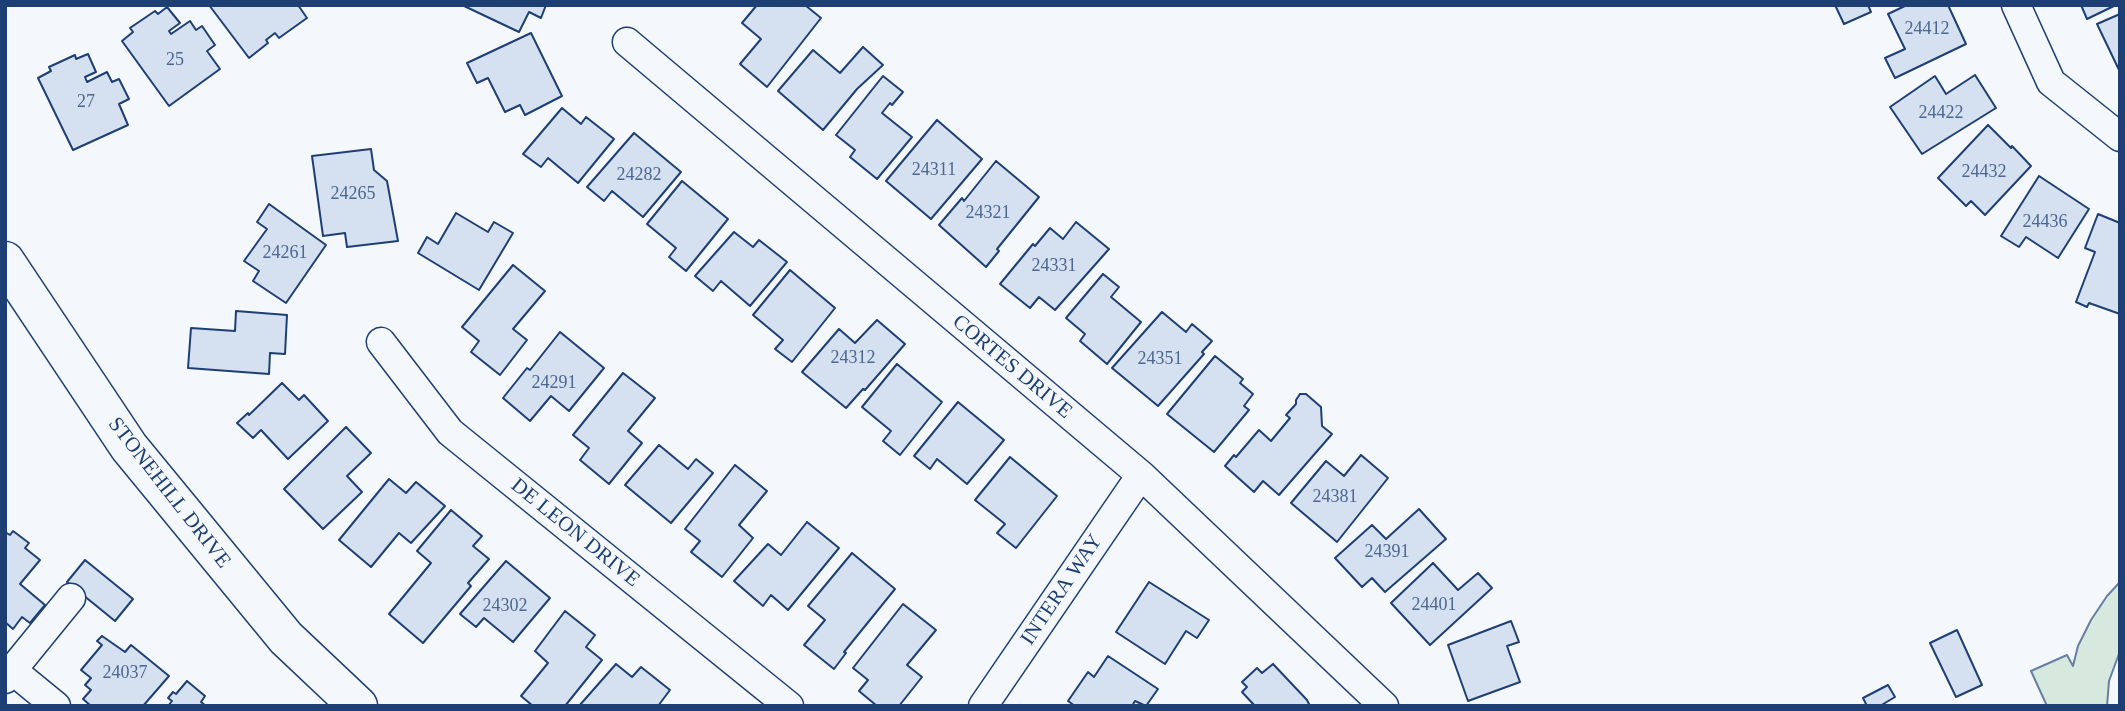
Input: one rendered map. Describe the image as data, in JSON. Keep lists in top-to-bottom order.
{
  "streets": {
    "main road": ["STONEHILL DRIVE"],
    "street": ["CORTES DRIVE", "DE LEON DRIVE", "INTERA WAY"]
  },
  "crossings": [
    ["CORTES DRIVE", "INTERA WAY"]
  ],
  "house_numbers": [
    "24412",
    "25",
    "27",
    "24422",
    "24311",
    "24432",
    "24282",
    "24265",
    "24321",
    "24436",
    "24261",
    "24331",
    "24312",
    "24351",
    "24291",
    "24381",
    "24391",
    "24401",
    "24302",
    "24037"
  ]
}
